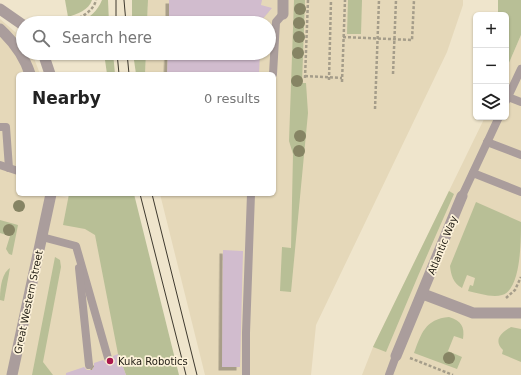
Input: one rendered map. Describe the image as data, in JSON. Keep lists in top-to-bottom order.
{
  "streets": {
    "street": ["Atlantic Way", "Great Western Street"]
  },
  "places": ["Kuka Robotics"],
  "page": {
    "map_buttons": ["+", "−"],
    "search": "Search here",
    "heading": ["Nearby", "0 results"]
  }
}
